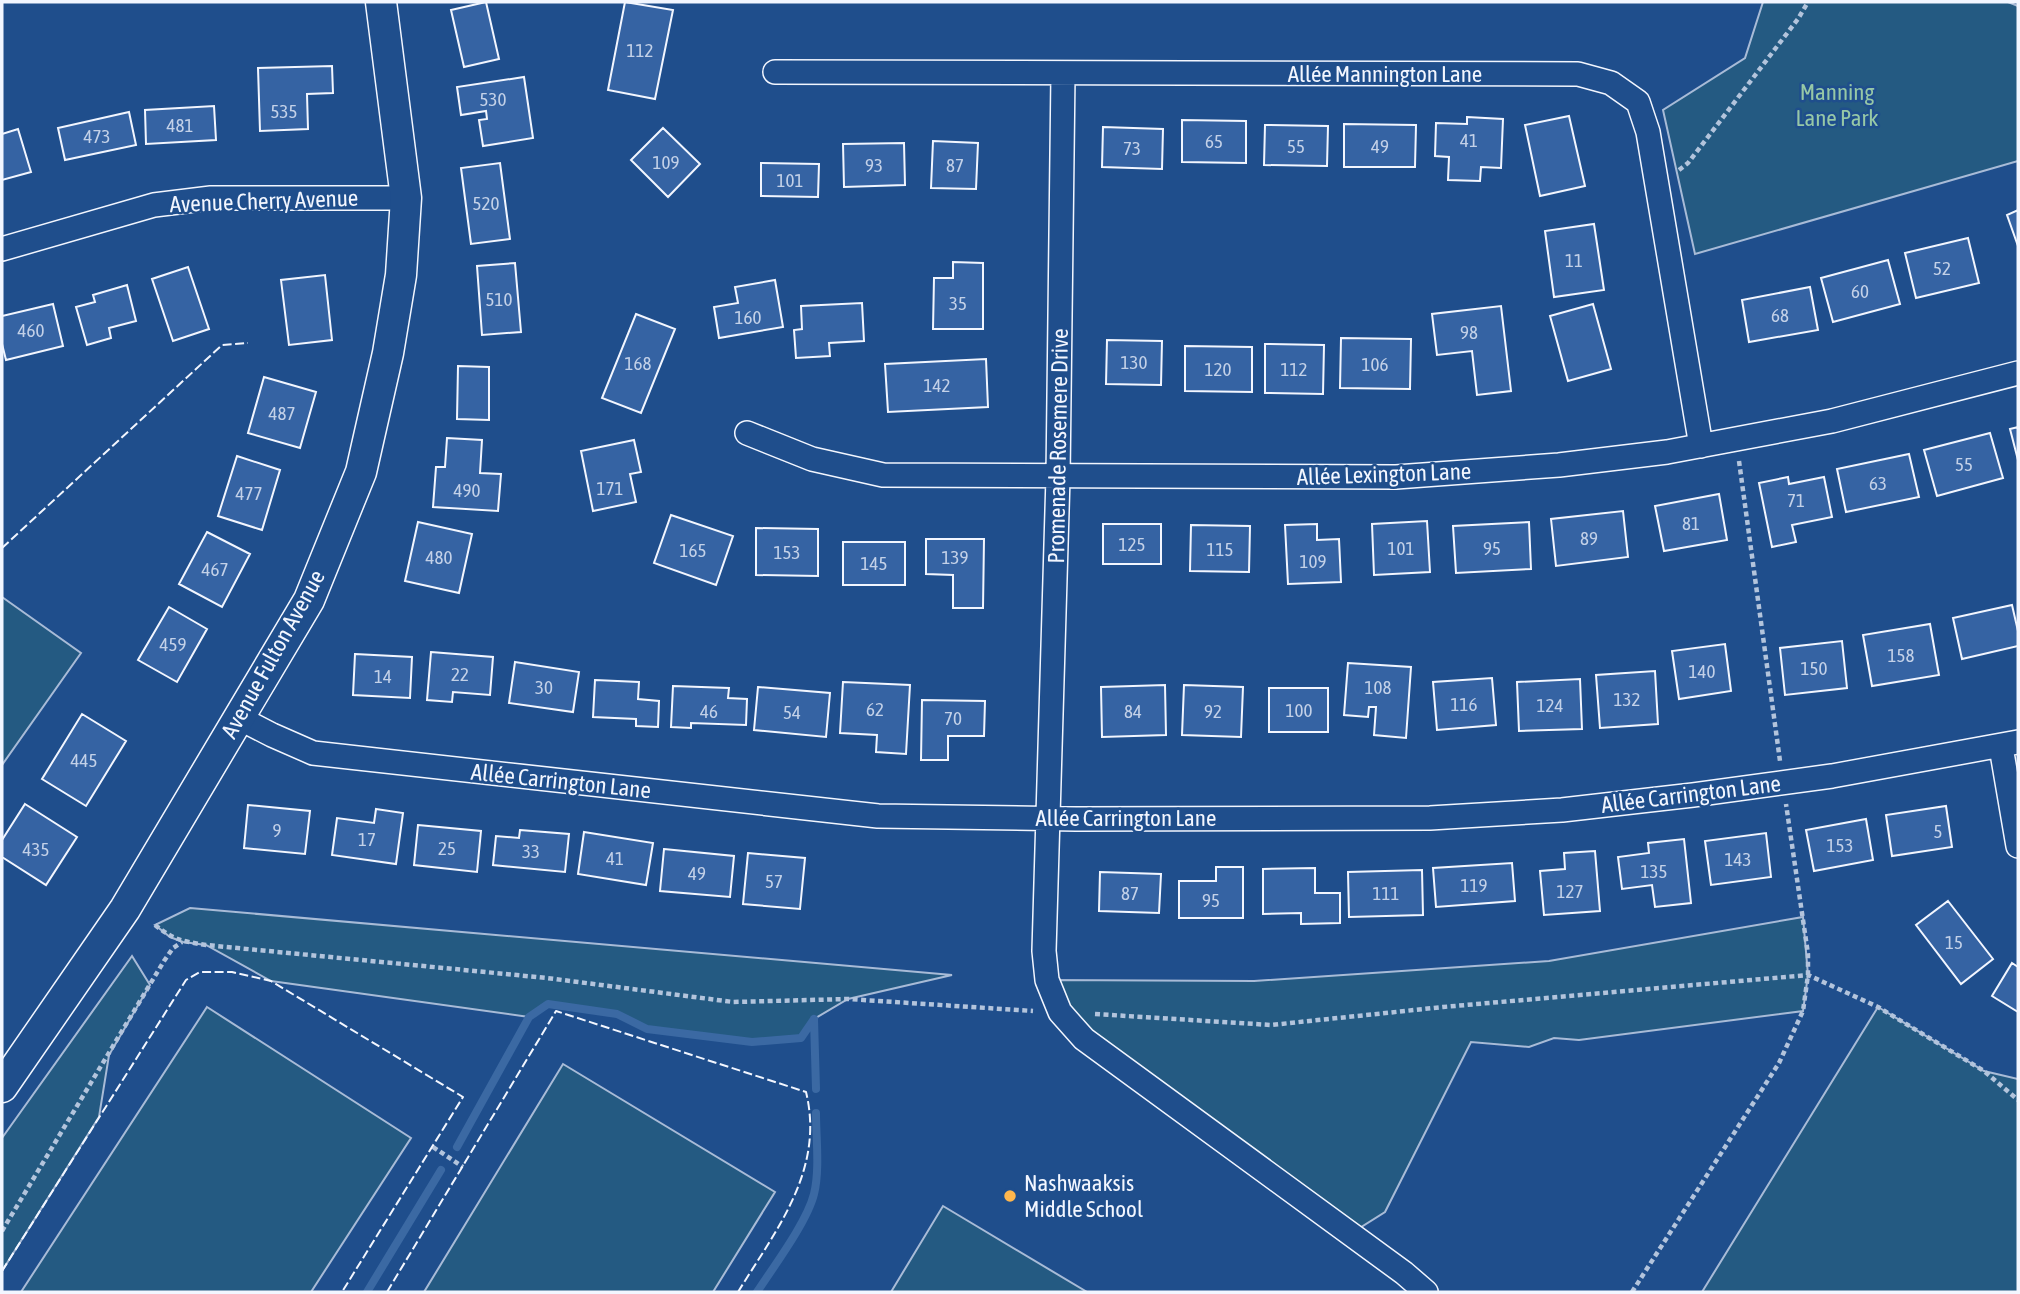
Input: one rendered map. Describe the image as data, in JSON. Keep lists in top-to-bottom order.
{
  "streets": {
    "street": [
      "Allée Mannington Lane",
      "Avenue Cherry Avenue",
      "Promenade Rosemere Drive",
      "Allée Lexington Lane",
      "Avenue Fulton Avenue",
      "Allée Carrington Lane"
    ]
  },
  "crossings": [
    ["Allée Mannington Lane", "Promenade Rosemere Drive"],
    ["Allée Mannington Lane", "Allée Lexington Lane"],
    ["Avenue Cherry Avenue", "Avenue Fulton Avenue"],
    ["Promenade Rosemere Drive", "Allée Lexington Lane"],
    ["Promenade Rosemere Drive", "Allée Carrington Lane"],
    ["Avenue Fulton Avenue", "Allée Carrington Lane"]
  ],
  "parks": ["Manning Lane Park"],
  "places": ["Nashwaaksis Middle School"],
  "house_numbers": [
    "112",
    "530",
    "535",
    "481",
    "473",
    "41",
    "65",
    "55",
    "49",
    "73",
    "109",
    "93",
    "87",
    "101",
    "520",
    "11",
    "52",
    "60",
    "510",
    "35",
    "68",
    "160",
    "460",
    "98",
    "130",
    "168",
    "106",
    "120",
    "112",
    "142",
    "487",
    "55",
    "63",
    "171",
    "490",
    "477",
    "71",
    "81",
    "89",
    "125",
    "101",
    "95",
    "115",
    "165",
    "153",
    "480",
    "139",
    "109",
    "145",
    "467",
    "459",
    "158",
    "150",
    "140",
    "22",
    "14",
    "30",
    "108",
    "132",
    "116",
    "124",
    "62",
    "100",
    "46",
    "84",
    "92",
    "54",
    "70",
    "445",
    "9",
    "5",
    "17",
    "153",
    "25",
    "435",
    "33",
    "41",
    "143",
    "135",
    "49",
    "57",
    "119",
    "127",
    "87",
    "111",
    "95",
    "15"
  ]
}
